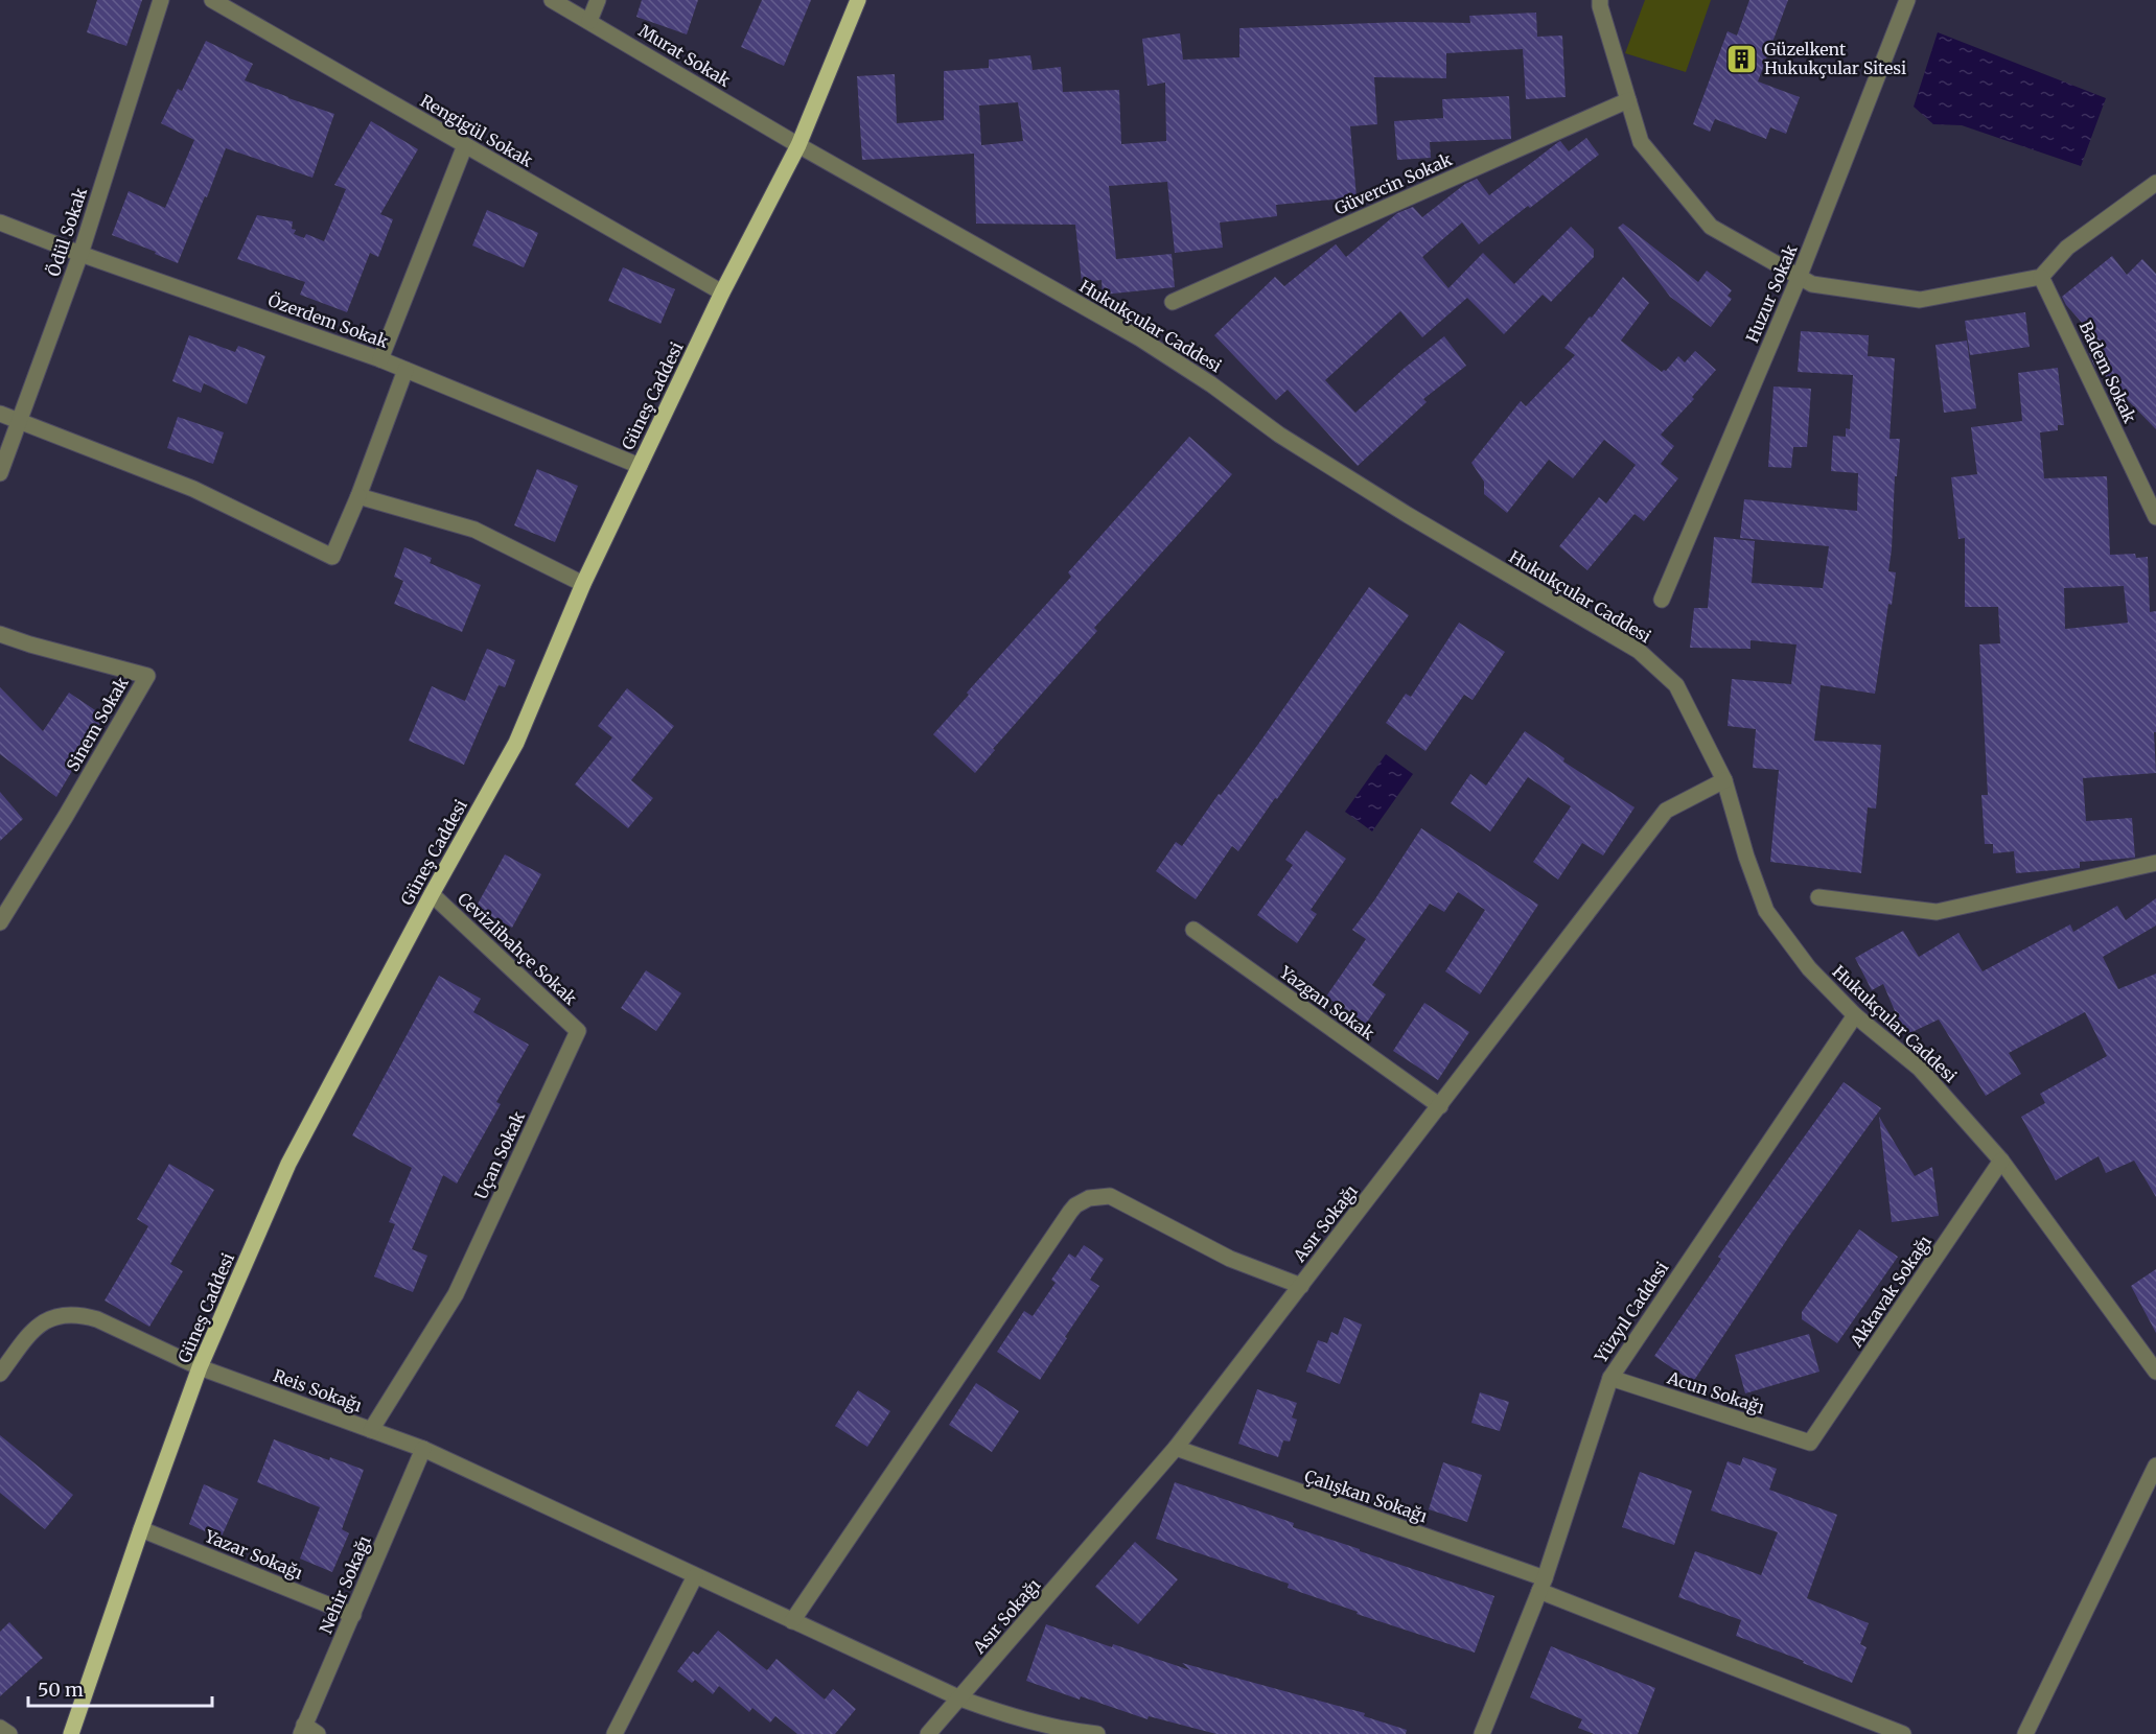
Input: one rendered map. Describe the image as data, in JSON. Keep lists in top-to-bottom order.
{
  "streets": {
    "main road": ["Güneş Caddesi"],
    "street": [
      "Murat Sokak",
      "Rengigül Sokak",
      "Güvercin Sokak",
      "Ödül Sokak",
      "Huzur Sokak",
      "Özerdem Sokak",
      "Hukukçular Caddesi",
      "Badem Sokak",
      "Sinem Sokak",
      "Cevizlibahçe Sokak",
      "Yazgan Sokak",
      "Uçan Sokak",
      "Asır Sokağı",
      "Akkavak Sokağı",
      "Yüzyıl Caddesi",
      "Reis Sokağı",
      "Acun Sokağı",
      "Çalışkan Sokağı",
      "Yazar Sokağı",
      "Nehir Sokağı"
    ]
  },
  "crossings": [
    ["Murat Sokak", "Hukukçular Caddesi"],
    ["Murat Sokak", "Güneş Caddesi"],
    ["Rengigül Sokak", "Güneş Caddesi"],
    ["Ödül Sokak", "Özerdem Sokak"],
    ["Özerdem Sokak", "Güneş Caddesi"],
    ["Hukukçular Caddesi", "Güneş Caddesi"],
    ["Hukukçular Caddesi", "Asır Sokağı"],
    ["Hukukçular Caddesi", "Akkavak Sokağı"],
    ["Hukukçular Caddesi", "Yüzyıl Caddesi"],
    ["Güneş Caddesi", "Cevizlibahçe Sokak"],
    ["Güneş Caddesi", "Reis Sokağı"],
    ["Güneş Caddesi", "Yazar Sokağı"],
    ["Cevizlibahçe Sokak", "Uçan Sokak"],
    ["Yazgan Sokak", "Asır Sokağı"],
    ["Uçan Sokak", "Reis Sokağı"],
    ["Asır Sokağı", "Reis Sokağı"],
    ["Asır Sokağı", "Çalışkan Sokağı"],
    ["Akkavak Sokağı", "Acun Sokağı"],
    ["Yüzyıl Caddesi", "Acun Sokağı"],
    ["Yüzyıl Caddesi", "Çalışkan Sokağı"],
    ["Reis Sokağı", "Nehir Sokağı"],
    ["Yazar Sokağı", "Nehir Sokağı"]
  ],
  "places": {
    "building": ["Güzelkent Hukukçular Sitesi"]
  },
  "scale_bar": "50 m"
}
